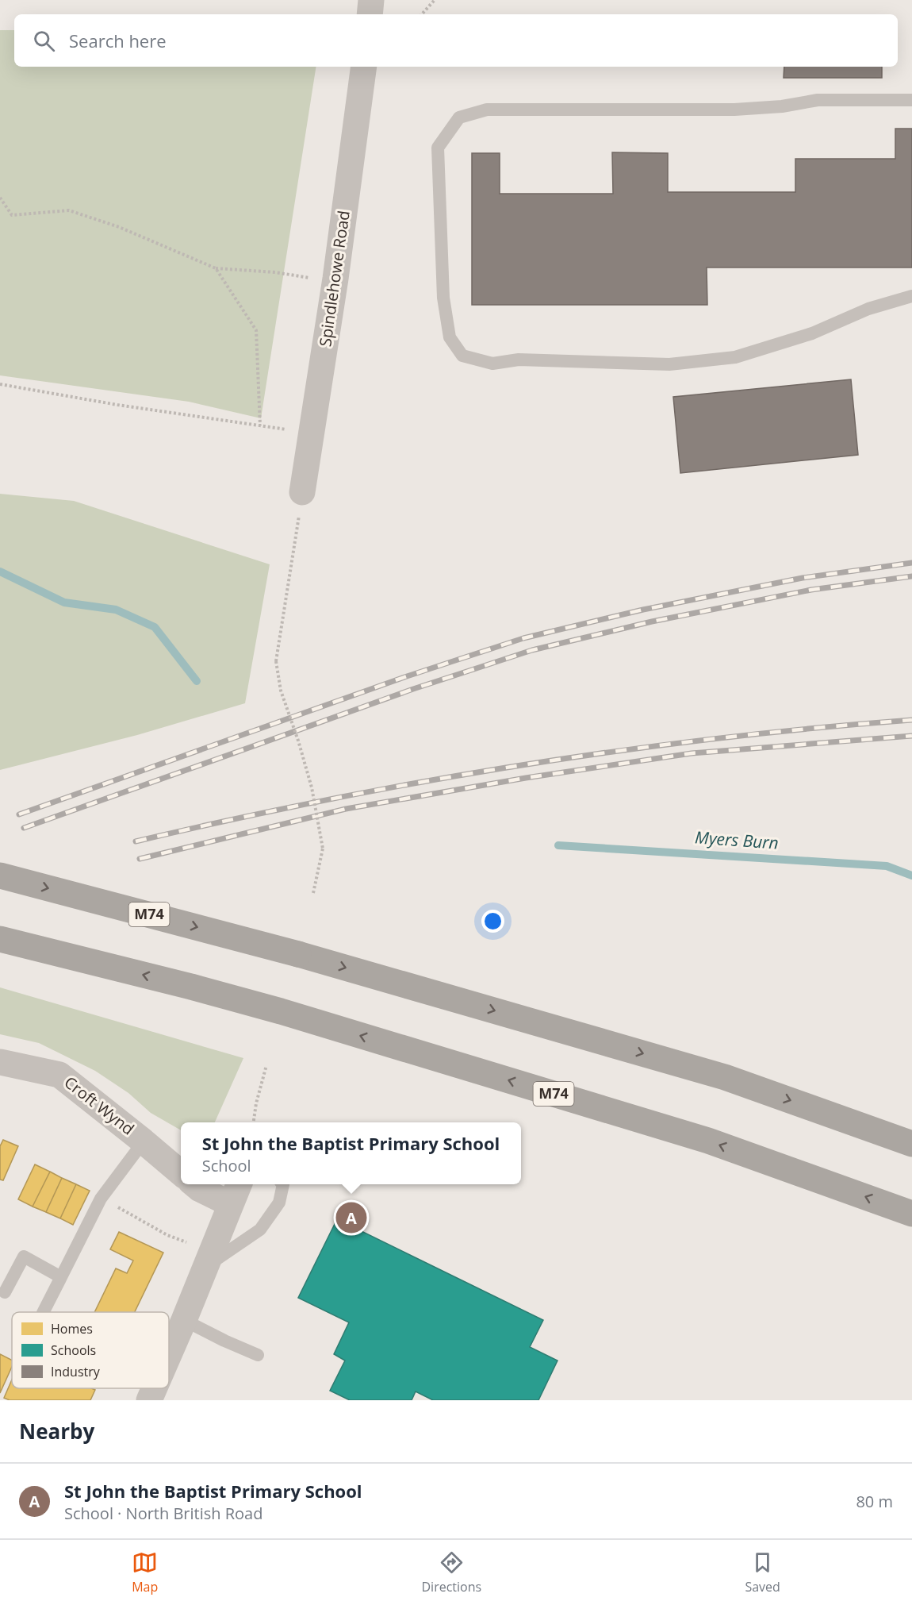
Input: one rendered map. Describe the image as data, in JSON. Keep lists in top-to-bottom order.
{
  "streets": {
    "highway": ["M74"],
    "street": ["Spindlehowe Road", "Croft Wynd"]
  },
  "water": ["Myers Burn"],
  "legend": ["Homes", "Schools", "Industry"],
  "page": {
    "search": "Search here",
    "popup": ["St John the Baptist Primary School", "School"],
    "pins": "A",
    "heading": "Nearby",
    "list": [
      {
        "mark": "A",
        "name": "St John the Baptist Primary School",
        "note": "School · North British Road",
        "value": "80 m"
      }
    ],
    "nav": ["Map", "Directions", "Saved"]
  }
}
